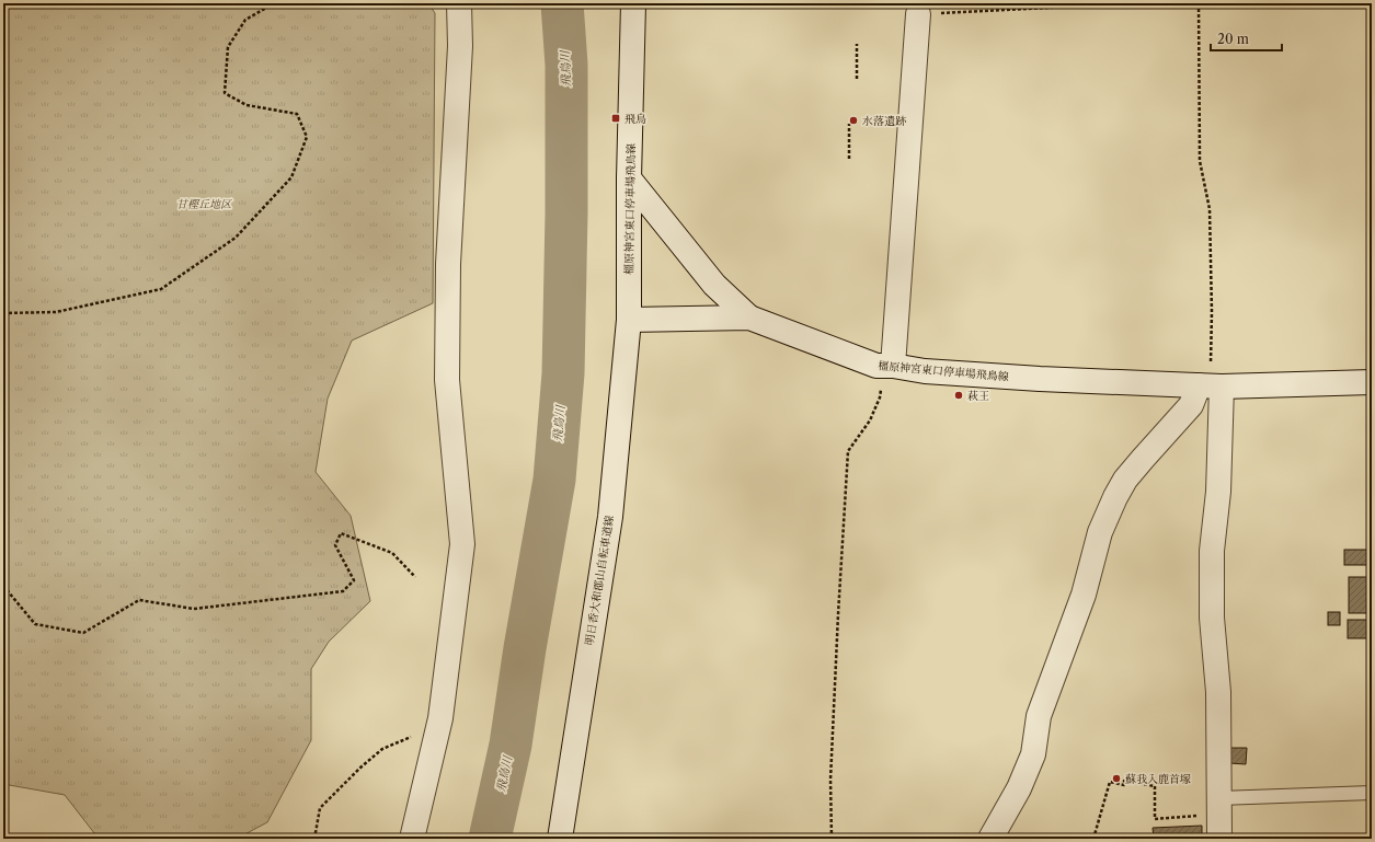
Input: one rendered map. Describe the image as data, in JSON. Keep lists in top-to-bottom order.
{
  "streets": {
    "street": ["橿原神宮東口停車場飛鳥線", "明日香大和郡山自転車道線"]
  },
  "crossings": [
    ["橿原神宮東口停車場飛鳥線", "明日香大和郡山自転車道線"]
  ],
  "water": ["飛鳥川"],
  "parks": ["甘樫丘地区"],
  "places": {
    "transit": ["飛鳥"],
    "other": ["水落遺跡", "萩王", "蘇我入鹿首塚"]
  },
  "scale_bar": "20 m"
}
